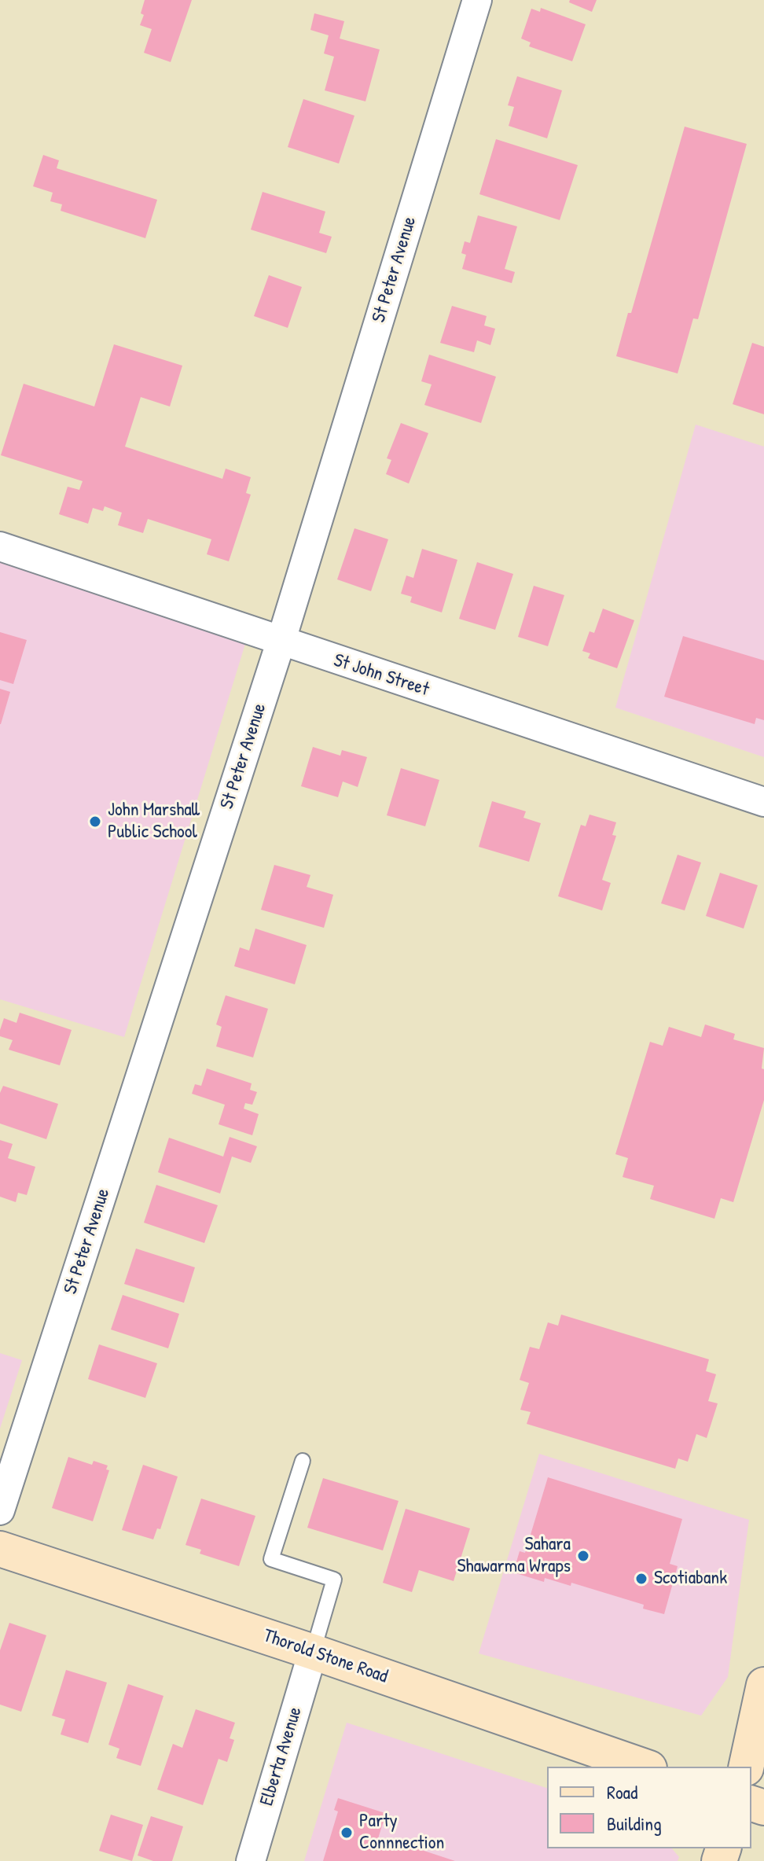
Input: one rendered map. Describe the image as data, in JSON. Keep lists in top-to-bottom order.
{
  "streets": {
    "main road": ["Thorold Stone Road"],
    "street": ["St Peter Avenue", "St John Street", "Elberta Avenue"]
  },
  "crossings": [
    ["St Peter Avenue", "St John Street"],
    ["Thorold Stone Road", "Elberta Avenue"]
  ],
  "places": [
    "John Marshall Public School",
    "Sahara Shawarma Wraps",
    "Scotiabank",
    "Party Connnection"
  ],
  "legend": ["Road", "Building"]
}
